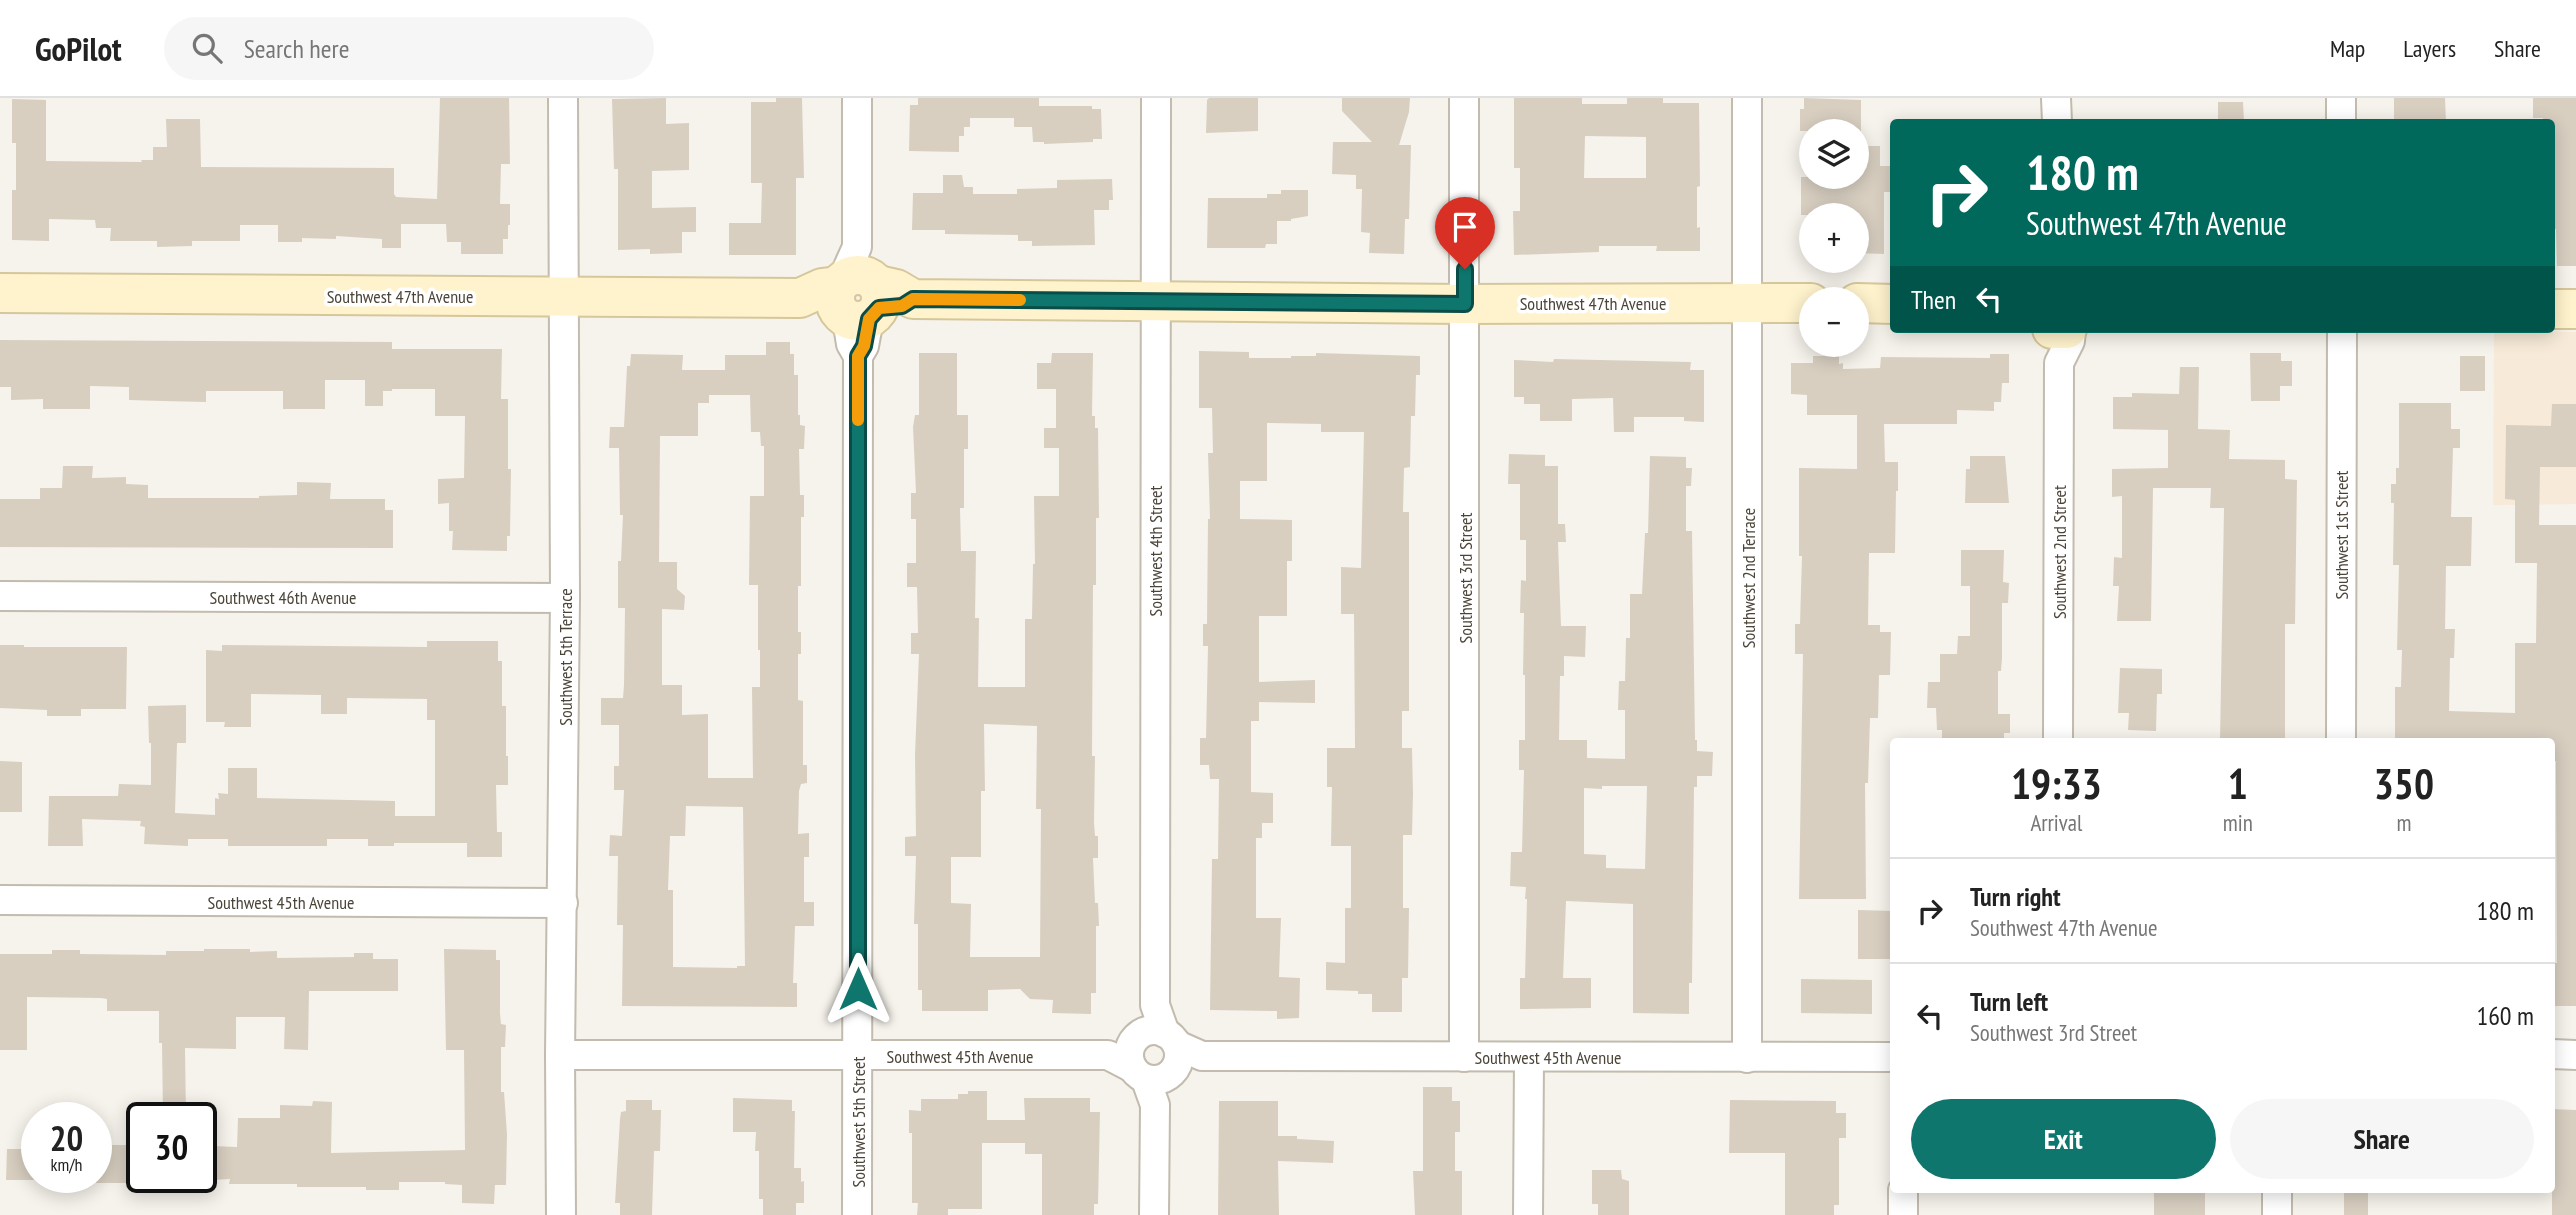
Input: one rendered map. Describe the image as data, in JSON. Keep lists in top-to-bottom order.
{
  "streets": {
    "street": [
      "Southwest 47th Avenue",
      "Southwest 1st Street",
      "Southwest 4th Street",
      "Southwest 2nd Street",
      "Southwest 3rd Street",
      "Southwest 2nd Terrace",
      "Southwest 46th Avenue",
      "Southwest 5th Terrace",
      "Southwest 45th Avenue",
      "Southwest 5th Street"
    ]
  },
  "crossings": [
    ["Southwest 47th Avenue", "Southwest 4th Street"],
    ["Southwest 47th Avenue", "Southwest 3rd Street"],
    ["Southwest 47th Avenue", "Southwest 2nd Terrace"],
    ["Southwest 47th Avenue", "Southwest 5th Terrace"],
    ["Southwest 47th Avenue", "Southwest 5th Street"],
    ["Southwest 4th Street", "Southwest 45th Avenue"],
    ["Southwest 3rd Street", "Southwest 45th Avenue"],
    ["Southwest 2nd Terrace", "Southwest 45th Avenue"],
    ["Southwest 46th Avenue", "Southwest 5th Terrace"],
    ["Southwest 5th Terrace", "Southwest 45th Avenue"],
    ["Southwest 45th Avenue", "Southwest 5th Street"]
  ],
  "page": {
    "header": "GoPilot",
    "search": "Search here",
    "nav": ["Map", "Layers", "Share"],
    "map_buttons": ["+", "−"],
    "turn": ["180 m", "Southwest 47th Avenue"],
    "then": "Then",
    "eta": [
      "19:33",
      "Arrival",
      "1",
      "min",
      "350",
      "m"
    ],
    "list": [
      {
        "name": "Turn right",
        "note": "Southwest 47th Avenue",
        "value": "180 m"
      },
      {
        "name": "Turn left",
        "note": "Southwest 3rd Street",
        "value": "160 m"
      }
    ],
    "buttons": ["Exit", "Share"],
    "speed": "20 km/h",
    "limit": "30"
  }
}
